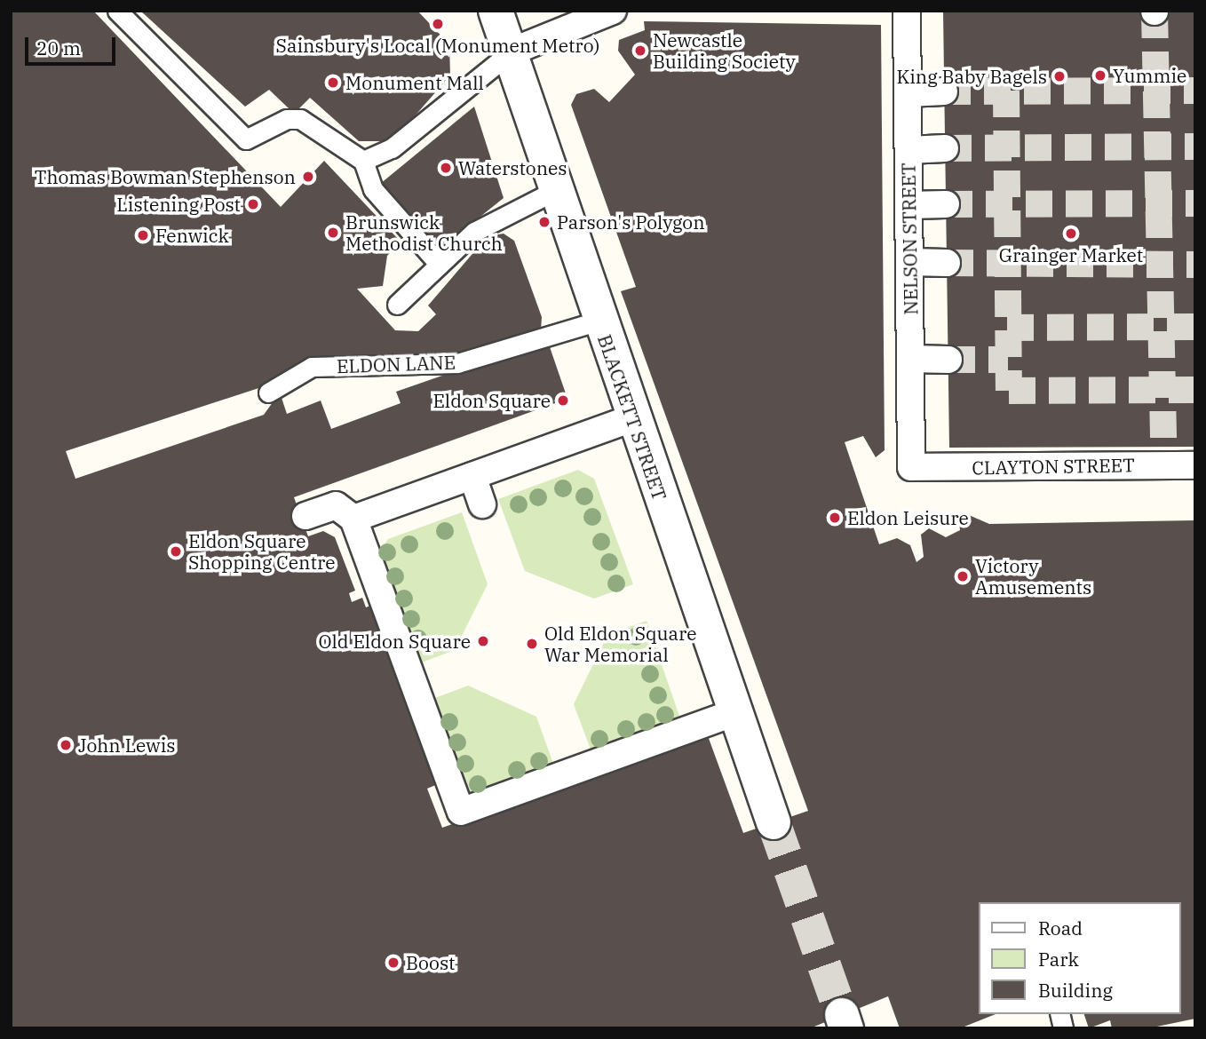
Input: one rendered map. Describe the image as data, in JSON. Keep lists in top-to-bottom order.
{
  "streets": {
    "street": ["NELSON STREET", "BLACKETT STREET", "CLAYTON STREET"],
    "lane": ["ELDON LANE"]
  },
  "crossings": [
    ["NELSON STREET", "CLAYTON STREET"],
    ["ELDON LANE", "BLACKETT STREET"]
  ],
  "places": [
    "Sainsbury's Local (Monument Metro)",
    "Newcastle Building Society",
    "Yummie",
    "King Baby Bagels",
    "Monument Mall",
    "Waterstones",
    "Thomas Bowman Stephenson",
    "Listening Post",
    "Parson's Polygon",
    "Brunswick Methodist Church",
    "Grainger Market",
    "Fenwick",
    "Eldon Square",
    "Eldon Leisure",
    "Eldon Square Shopping Centre",
    "Victory Amusements",
    "Old Eldon Square",
    "Old Eldon Square War Memorial",
    "John Lewis",
    "Boost"
  ],
  "legend": ["Road", "Park", "Building"],
  "scale_bar": "20 m"
}
